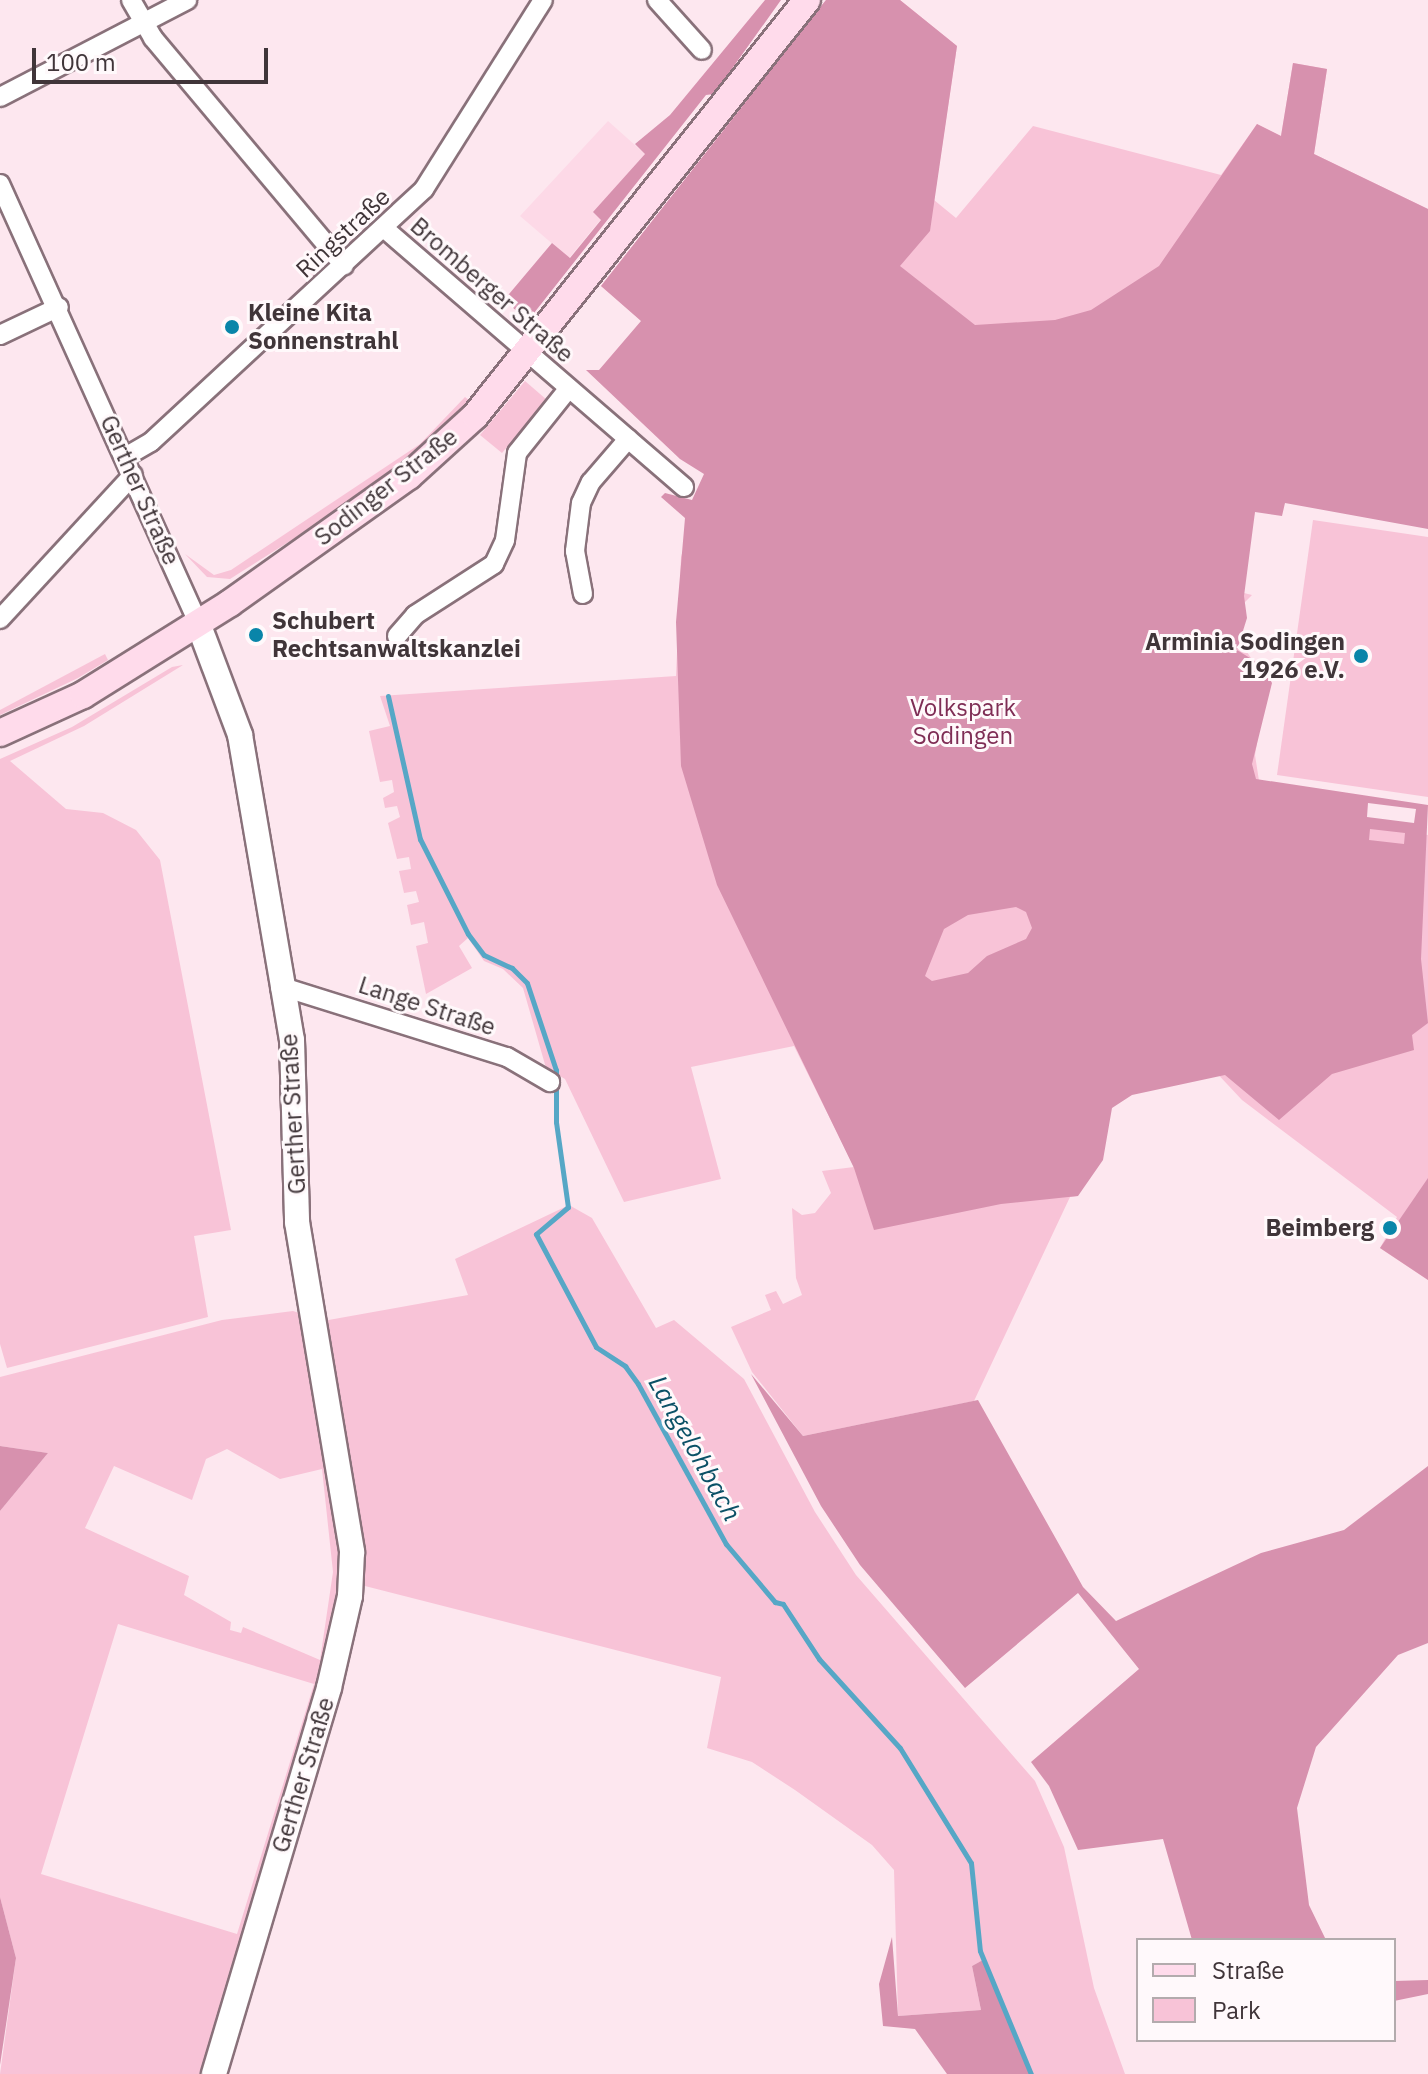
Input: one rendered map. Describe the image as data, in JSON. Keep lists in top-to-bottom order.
{
  "streets": {
    "main road": ["Sodinger Straße"],
    "street": [
      "Ringstraße",
      "Bromberger Straße",
      "Gerther Straße",
      "Lange Straße"
    ]
  },
  "crossings": [
    ["Ringstraße", "Bromberger Straße"],
    ["Ringstraße", "Gerther Straße"],
    ["Bromberger Straße", "Sodinger Straße"],
    ["Sodinger Straße", "Gerther Straße"],
    ["Gerther Straße", "Lange Straße"]
  ],
  "water": ["Langelohbach"],
  "parks": ["Volkspark Sodingen"],
  "places": [
    "Kleine Kita Sonnenstrahl",
    "Schubert Rechtsanwaltskanzlei",
    "Arminia Sodingen 1926 e.V.",
    "Beimberg"
  ],
  "legend": ["Straße", "Park"],
  "scale_bar": "100 m"
}
